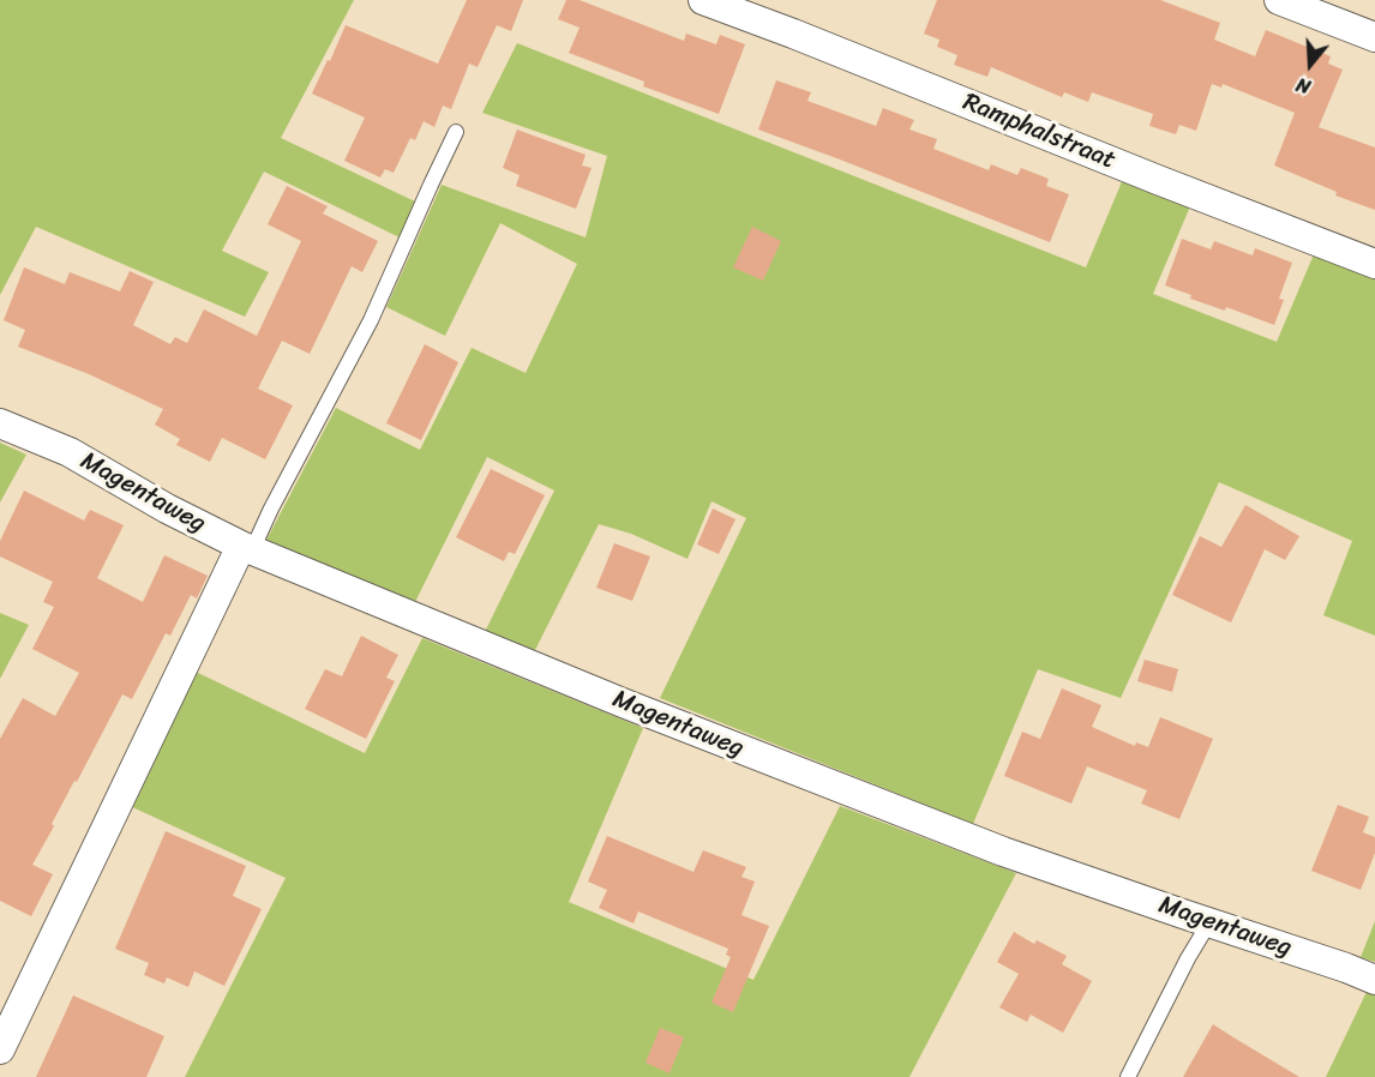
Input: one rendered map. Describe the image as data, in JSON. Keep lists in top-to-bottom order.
{
  "streets": {
    "street": ["Ramphalstraat", "Magentaweg"]
  },
  "north": "bottom"
}
